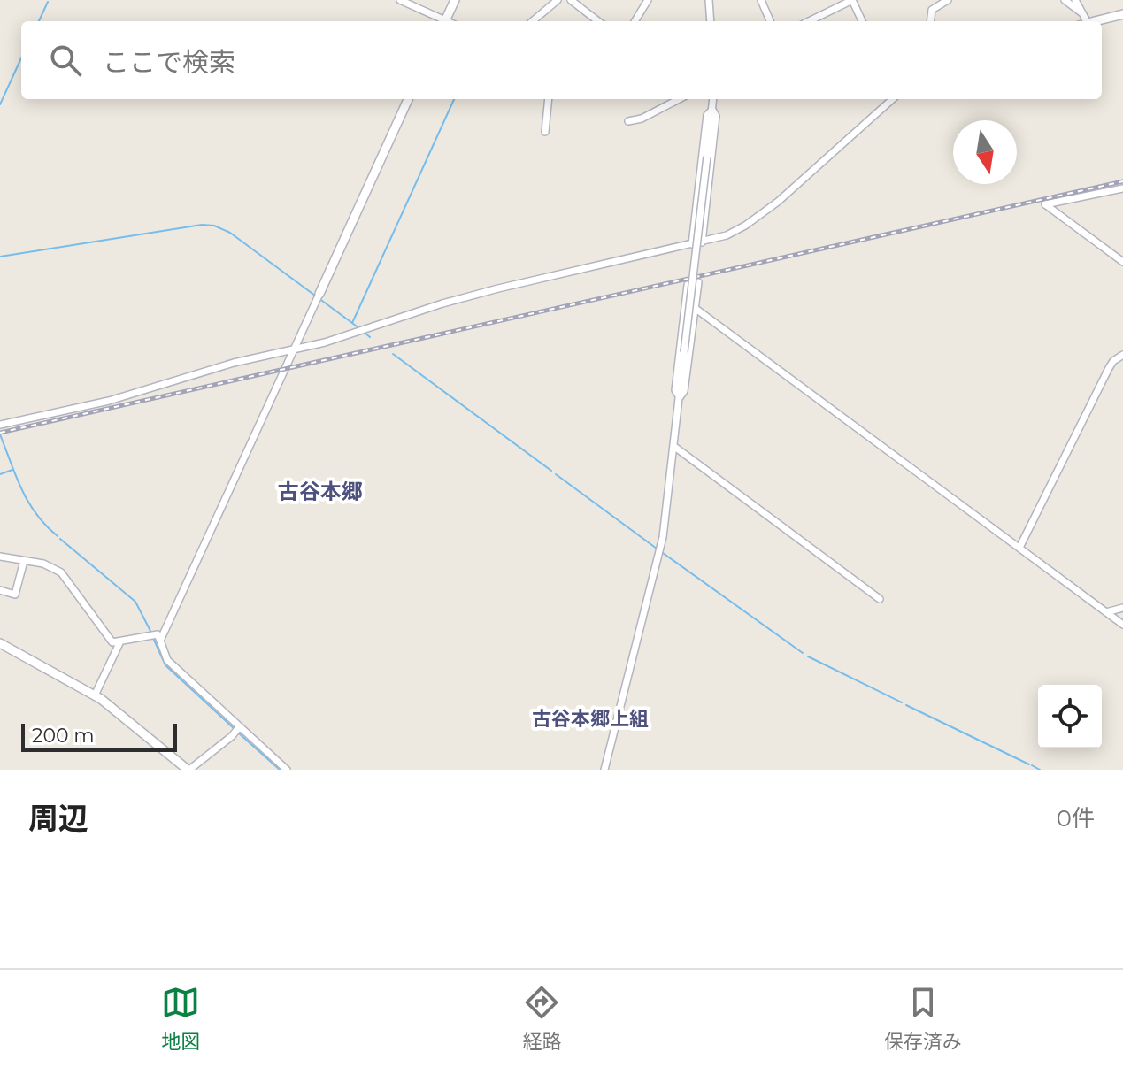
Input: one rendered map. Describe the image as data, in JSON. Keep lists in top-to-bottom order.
{
  "districts": ["古谷本郷", "古谷本郷上組"],
  "scale_bar": "200 m",
  "north": "bottom",
  "page": {
    "search": "ここで検索",
    "scale": "200 m",
    "heading": ["周辺", "0件"],
    "nav": ["地図", "経路", "保存済み"]
  }
}
